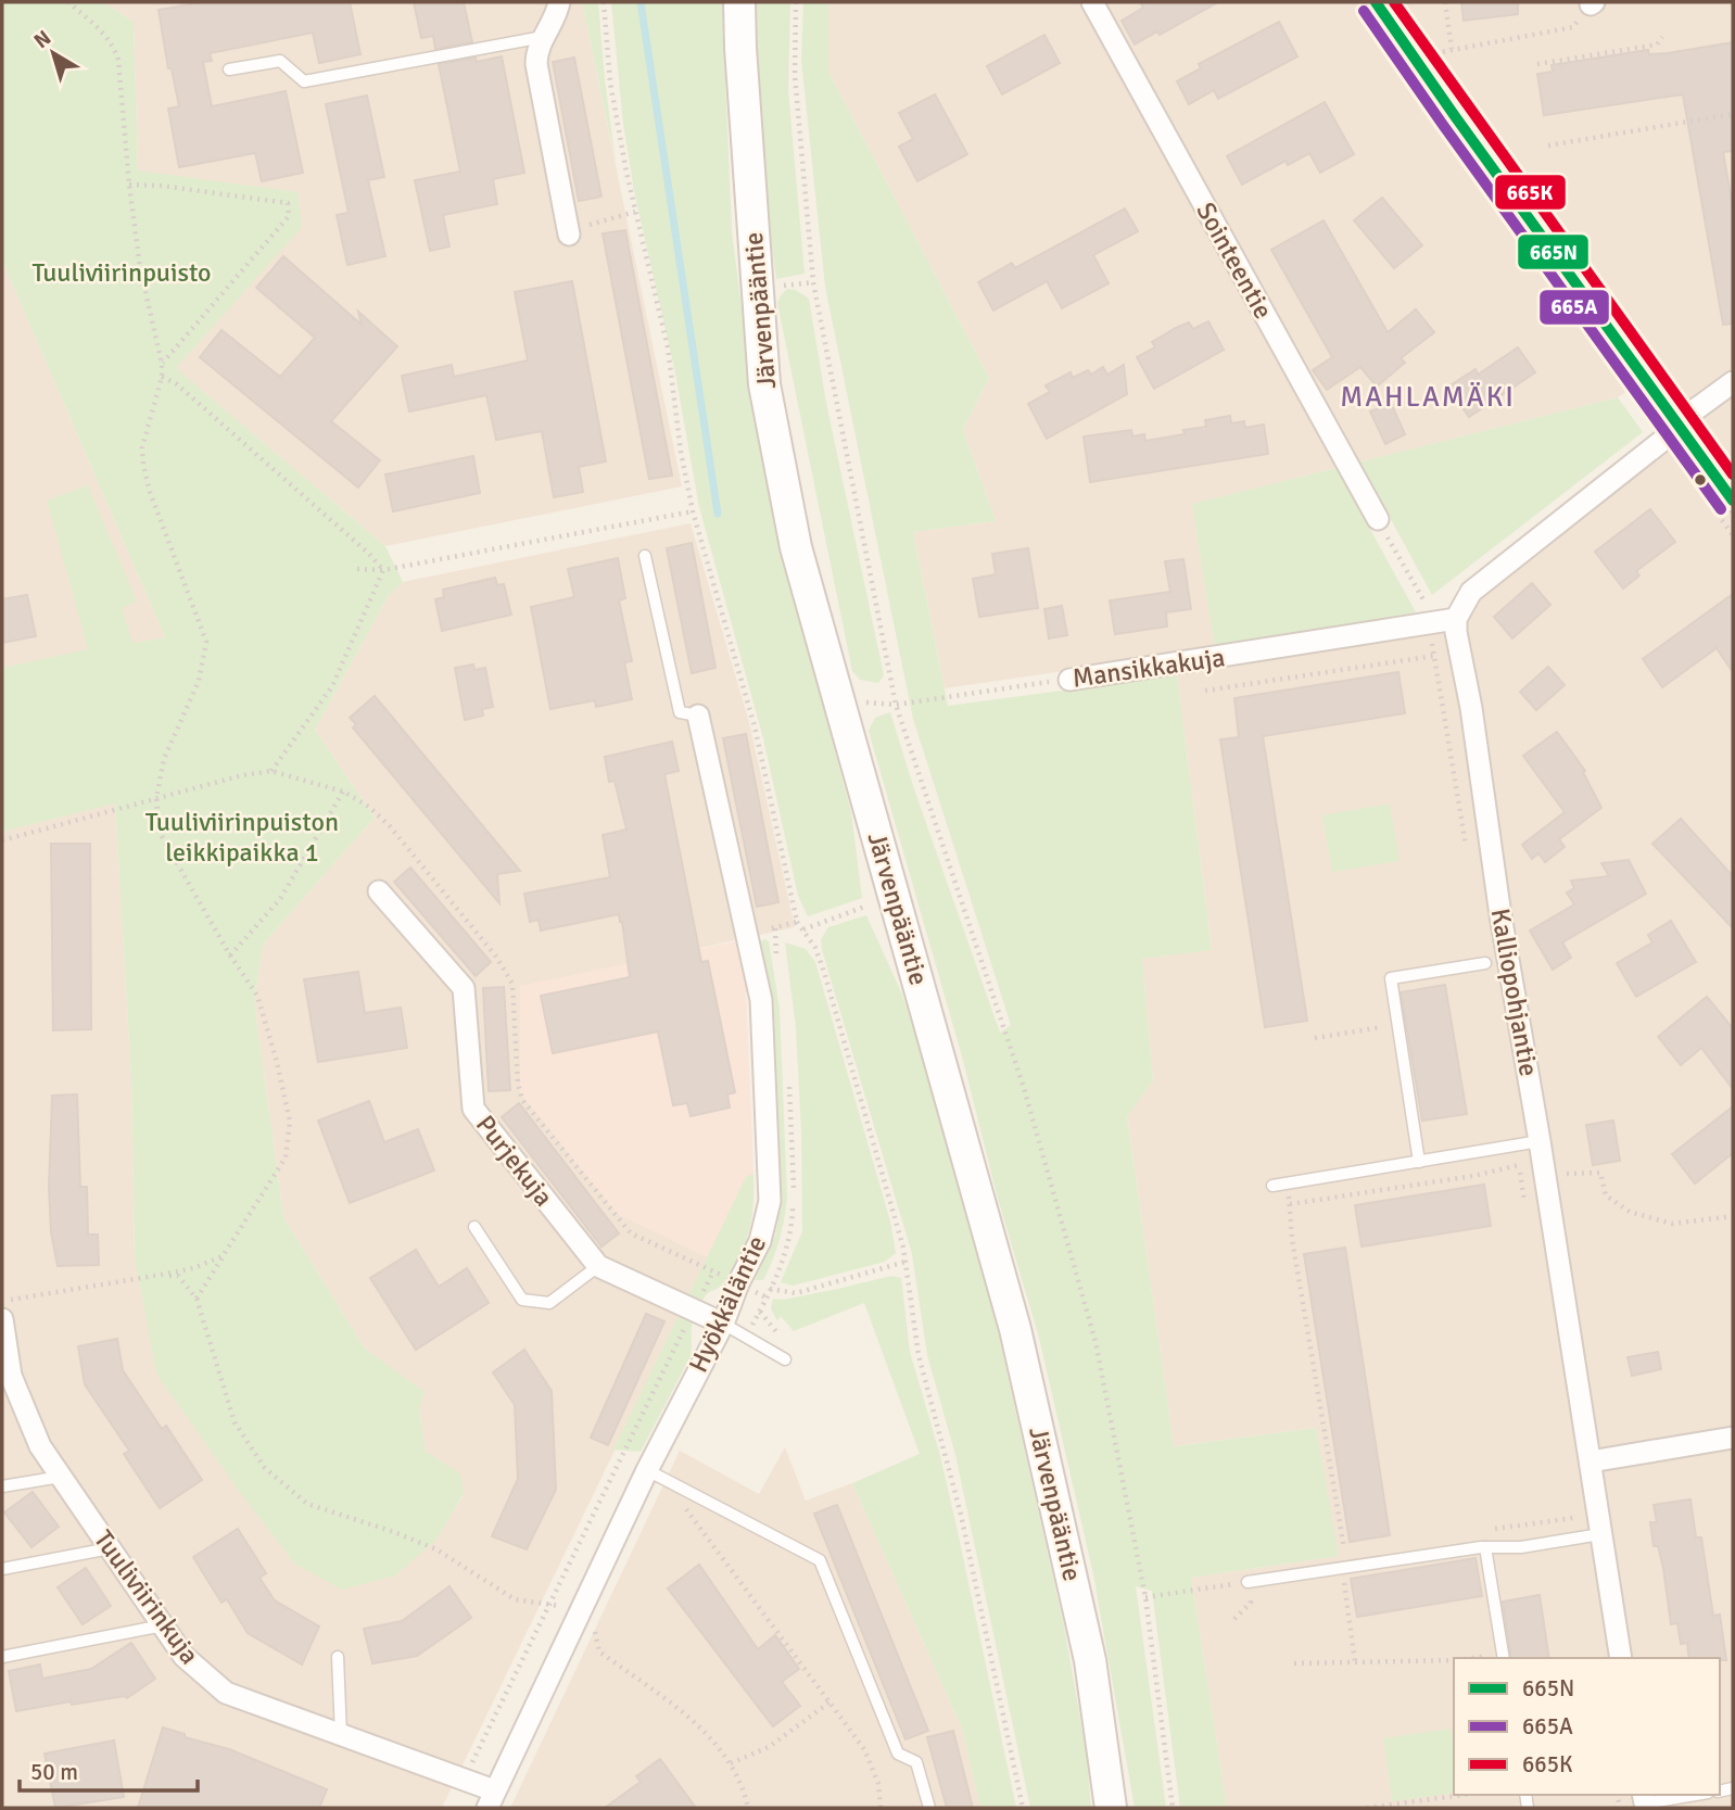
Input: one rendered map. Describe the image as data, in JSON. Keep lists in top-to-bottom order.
{
  "streets": {
    "main road": ["Järvenpääntie"],
    "street": [
      "Sointeentie",
      "Mansikkakuja",
      "Kalliopohjantie",
      "Purjekuja",
      "Hyökkäläntie",
      "Tuuliviirinkuja"
    ]
  },
  "crossings": [
    ["Järvenpääntie", "Mansikkakuja"],
    ["Mansikkakuja", "Kalliopohjantie"],
    ["Purjekuja", "Hyökkäläntie"],
    ["Hyökkäläntie", "Tuuliviirinkuja"]
  ],
  "districts": ["MAHLAMÄKI"],
  "parks": ["Tuuliviirinpuisto", "Tuuliviirinpuiston leikkipaikka 1"],
  "lines": ["transit line 665N", "transit line 665K", "transit line 665A"],
  "legend": ["665N", "665A", "665K"],
  "scale_bar": "50 m",
  "north": "top left"
}
